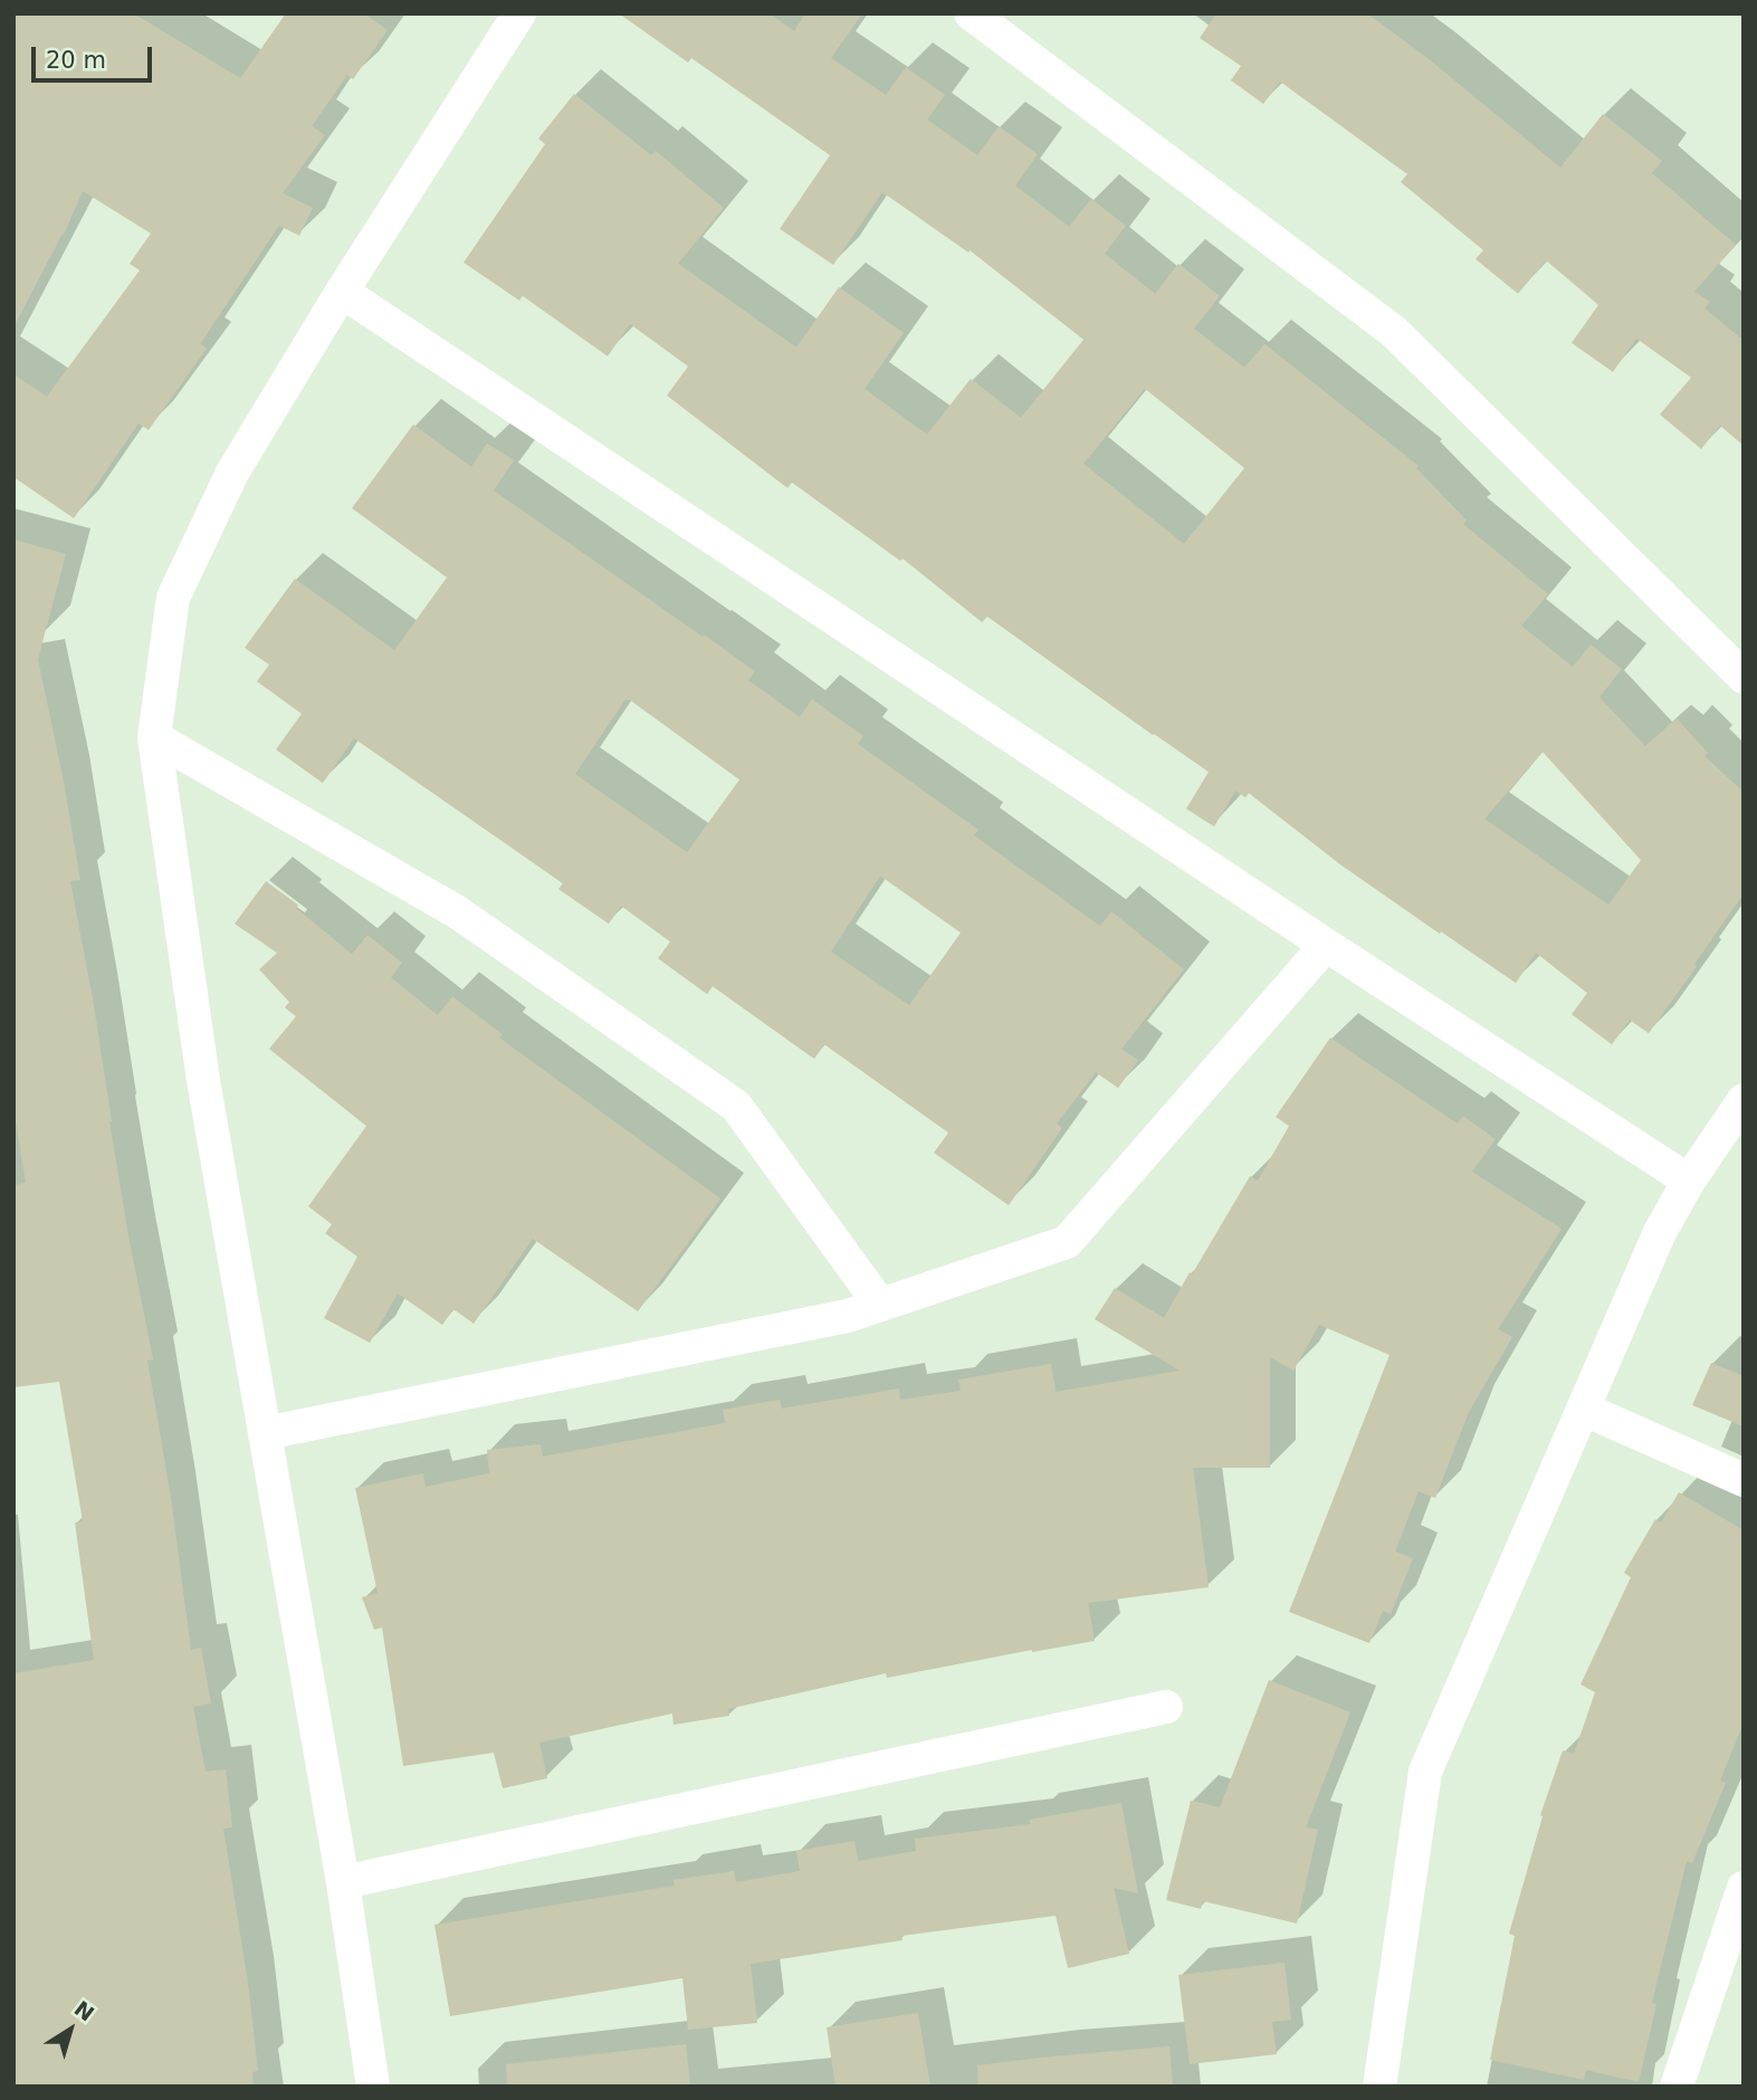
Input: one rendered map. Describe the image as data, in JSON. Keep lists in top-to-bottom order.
{
  "scale_bar": "20 m",
  "north": "top right"
}
